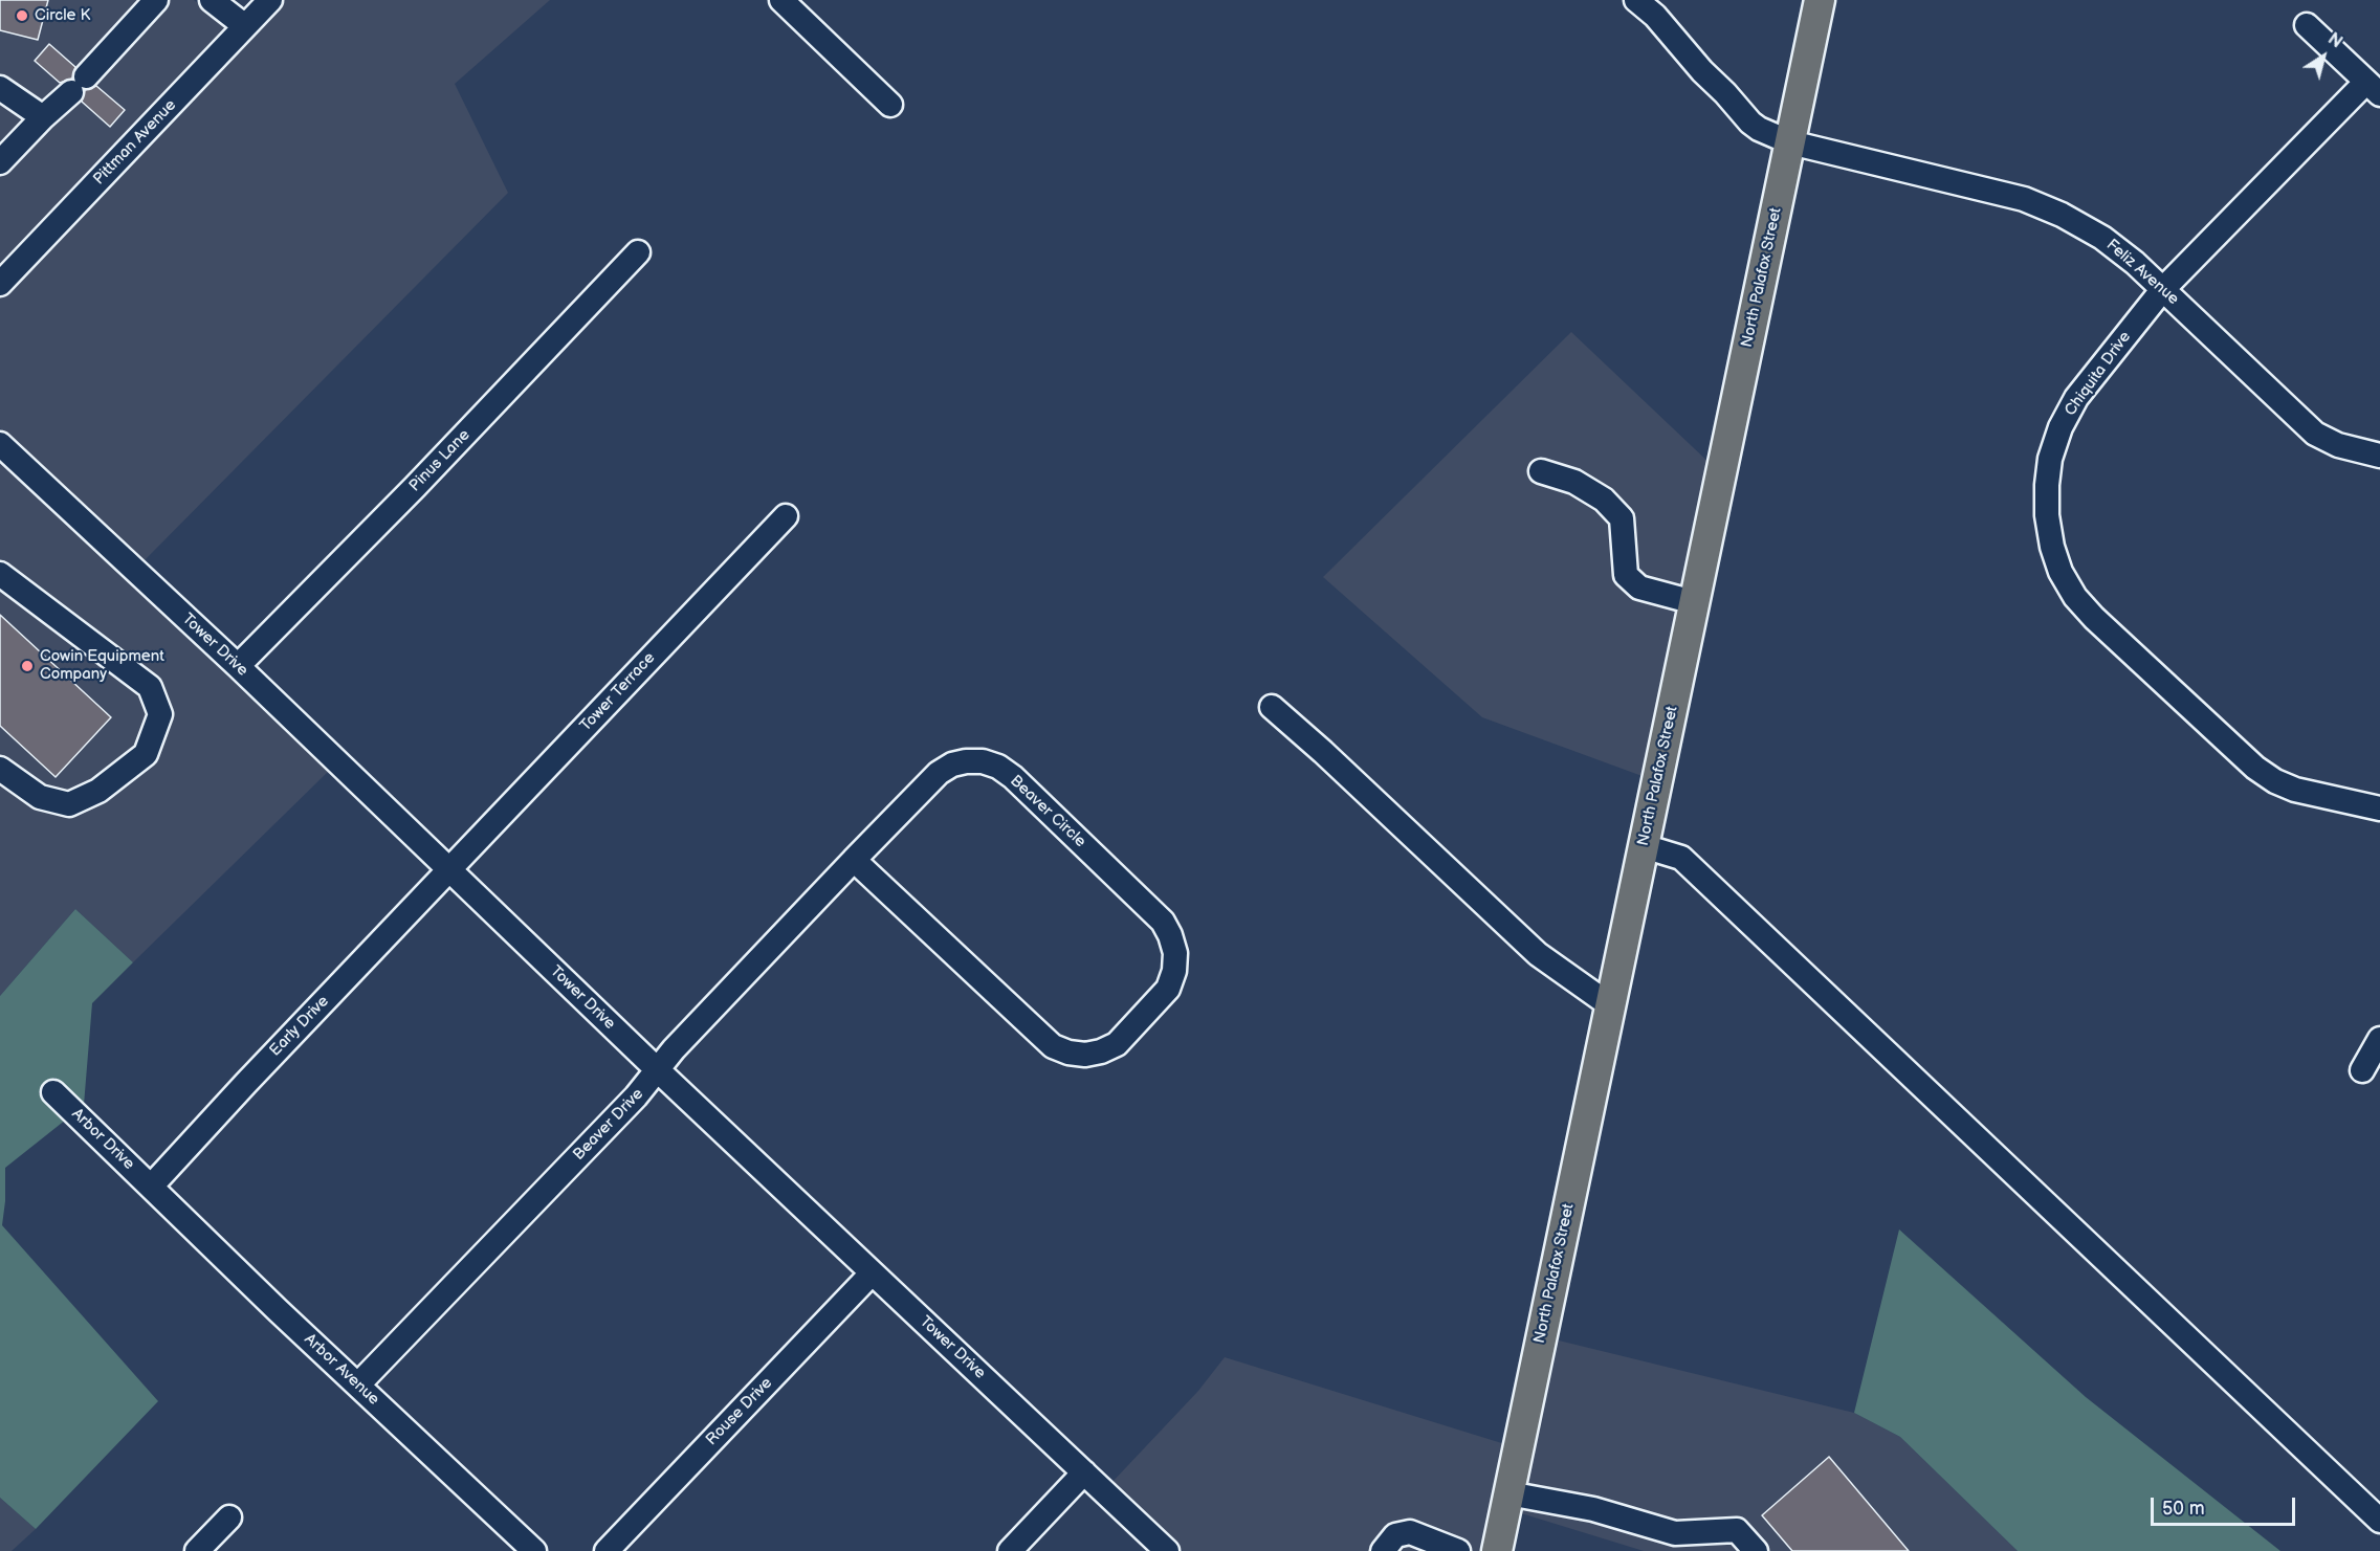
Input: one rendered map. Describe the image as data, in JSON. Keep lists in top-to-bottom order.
{
  "streets": {
    "main road": ["North Palafox Street"],
    "street": [
      "Pittman Avenue",
      "Feliz Avenue",
      "Chiquita Drive",
      "Pinus Lane",
      "Tower Drive",
      "Tower Terrace",
      "Beaver Circle",
      "Early Drive",
      "Beaver Drive",
      "Arbor Drive",
      "Arbor Avenue",
      "Rouse Drive"
    ]
  },
  "crossings": [
    ["Feliz Avenue", "North Palafox Street"],
    ["Feliz Avenue", "Chiquita Drive"],
    ["Pinus Lane", "Tower Drive"],
    ["Tower Drive", "Tower Terrace"],
    ["Tower Drive", "Early Drive"],
    ["Tower Drive", "Beaver Drive"],
    ["Tower Drive", "Rouse Drive"],
    ["Tower Terrace", "Early Drive"],
    ["Beaver Circle", "Beaver Drive"],
    ["Early Drive", "Arbor Drive"],
    ["Early Drive", "Arbor Avenue"],
    ["Beaver Drive", "Arbor Avenue"],
    ["Arbor Drive", "Arbor Avenue"]
  ],
  "places": ["Circle K", "Cowin Equipment Company"],
  "scale_bar": "50 m",
  "north": "top right"
}
